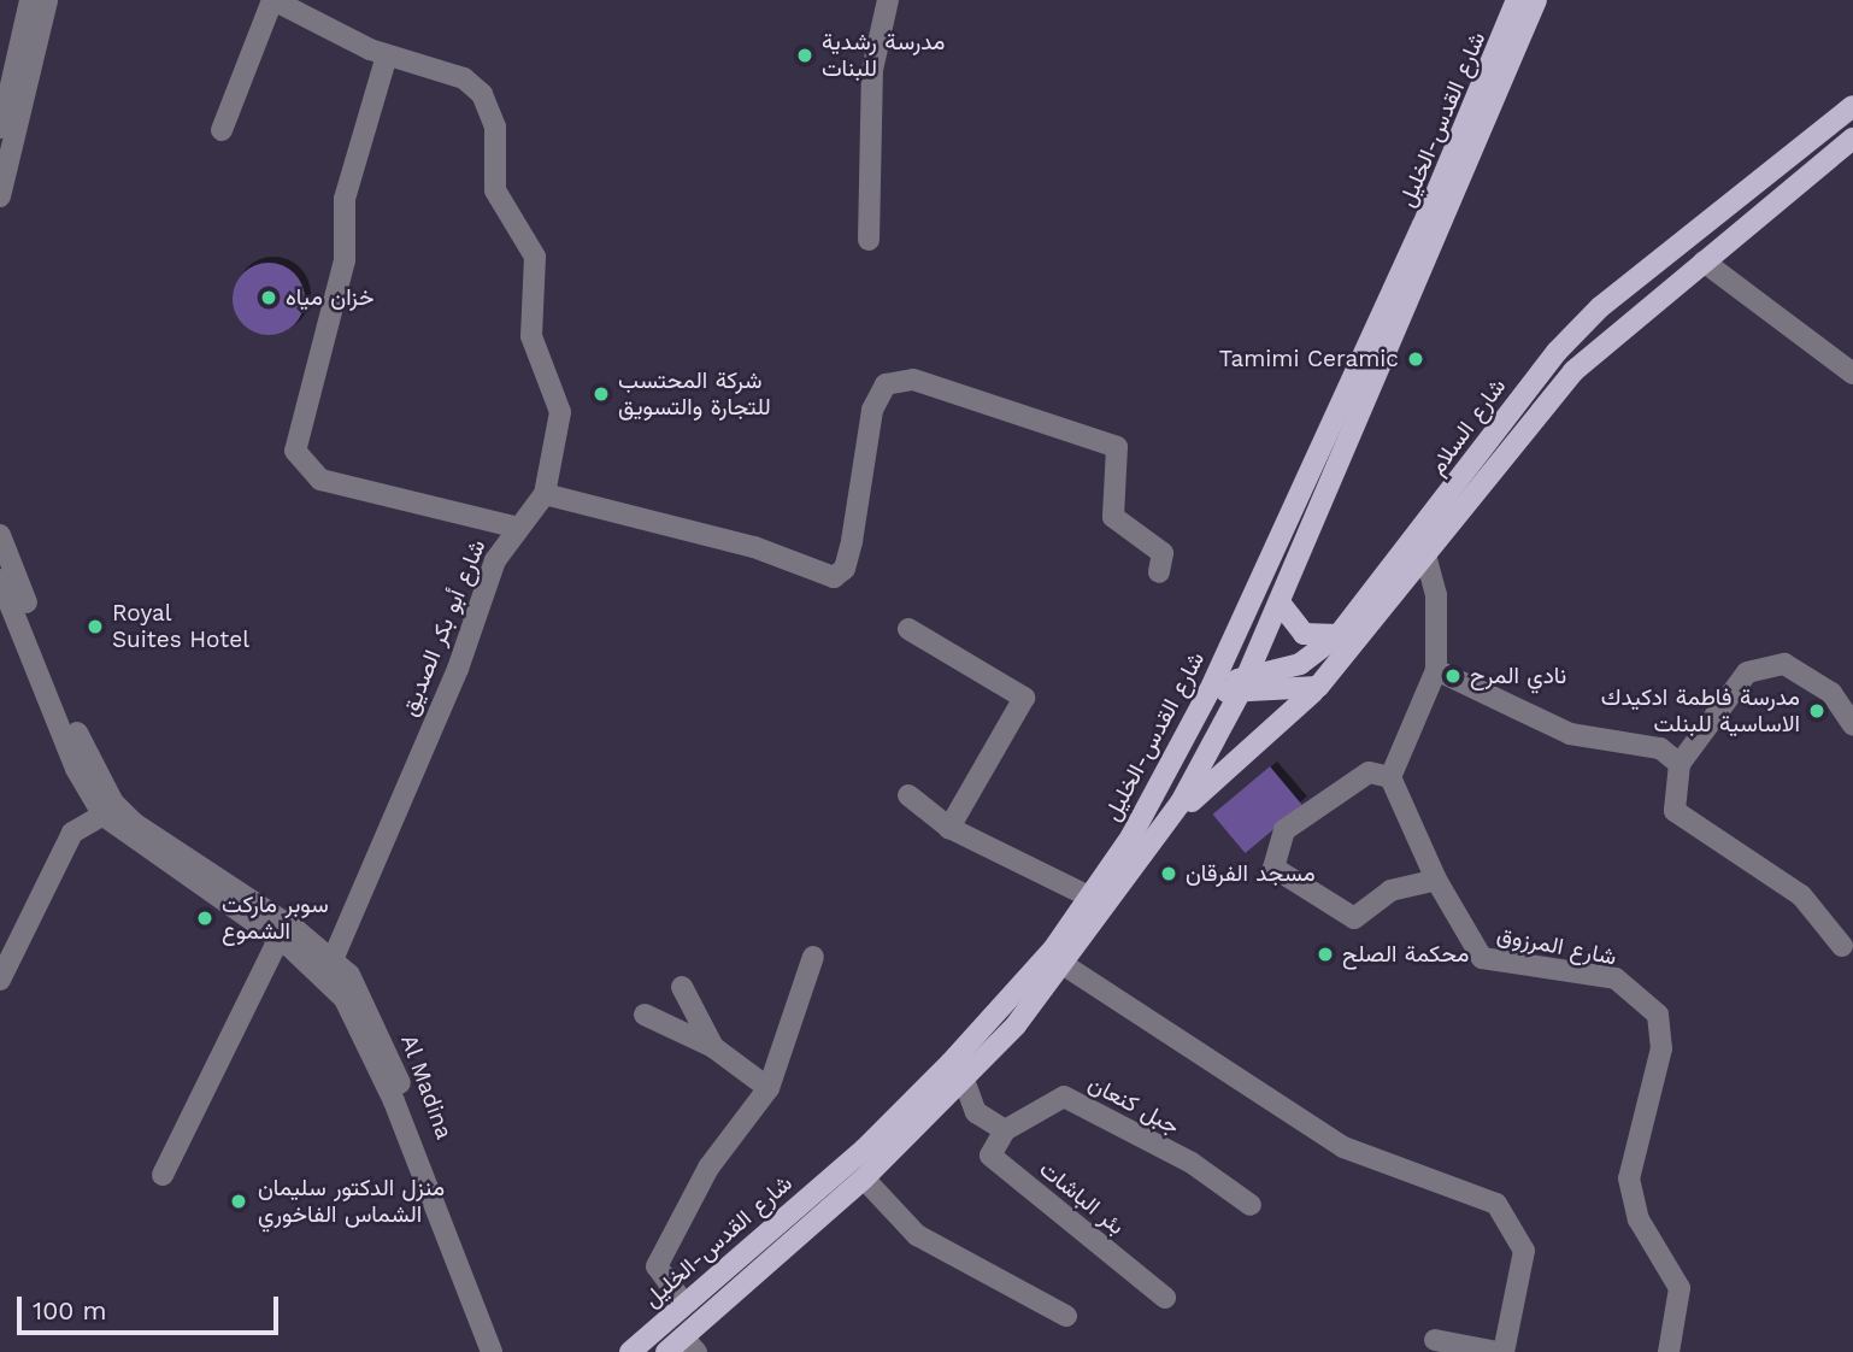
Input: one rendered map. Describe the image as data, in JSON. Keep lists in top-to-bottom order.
{
  "streets": {
    "main road": ["شارع القدس-الخليل", "شارع السلام"],
    "street": [
      "شارع أبو بكر الصديق",
      "شارع المرزوق",
      "Al Madina",
      "جبل كنعان",
      "بئر الباشات"
    ]
  },
  "crossings": [
    ["شارع القدس-الخليل", "شارع السلام"],
    ["شارع أبو بكر الصديق", "Al Madina"],
    ["جبل كنعان", "بئر الباشات"]
  ],
  "places": [
    "مدرسة رشدية للبنات",
    "خزان مياه",
    "Tamimi Ceramic",
    "شركة المحتسب للتجارة والتسويق",
    "Royal Suites Hotel",
    "نادي المرح",
    "مدرسة فاطمة ادكيدك الاساسية للبنلت",
    "مسجد الفرقان",
    "سوبر ماركت الشموع",
    "محكمة الصلح",
    "منزل الدكتور سليمان الشماس الفاخوري"
  ],
  "scale_bar": "100 m"
}
